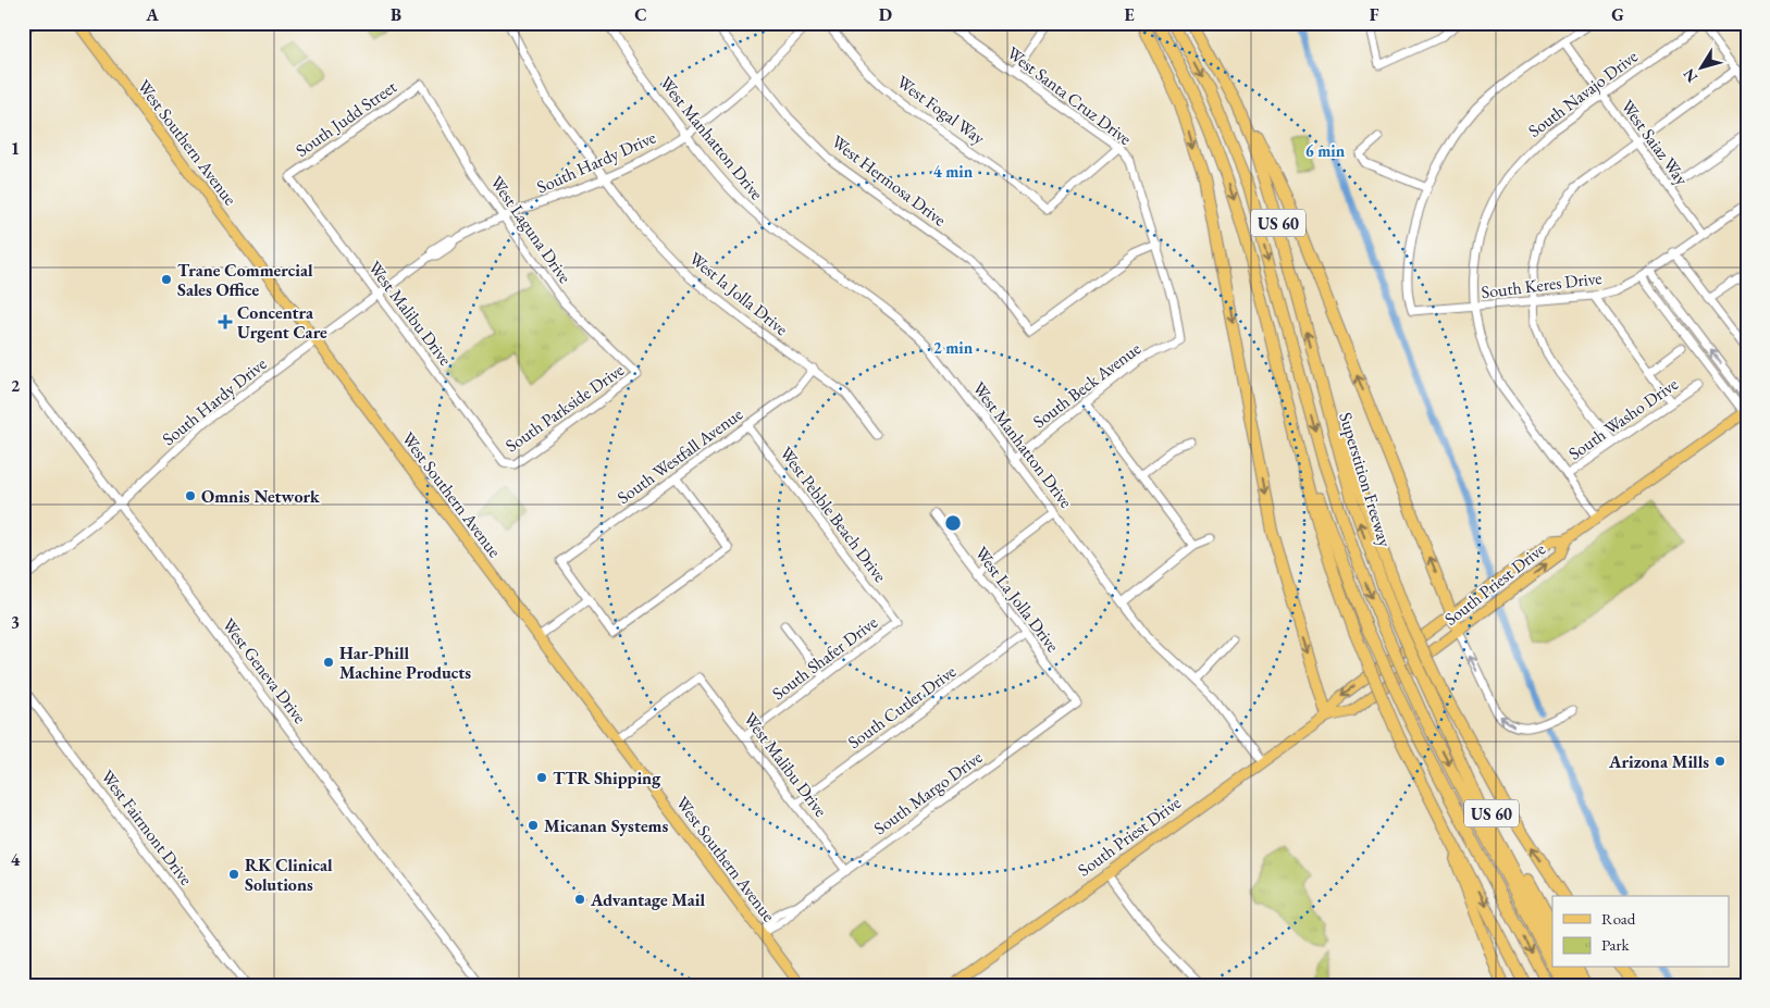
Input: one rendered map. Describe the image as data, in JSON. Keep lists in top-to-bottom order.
{
  "streets": {
    "highway": ["US 60", "Superstition Freeway"],
    "main road": ["West Southern Avenue", "South Priest Drive"],
    "street": [
      "South Navajo Drive",
      "West Santa Cruz Drive",
      "West Fogal Way",
      "South Judd Street",
      "West Manhatton Drive",
      "West Saiaz Way",
      "South Hardy Drive",
      "West Hermosa Drive",
      "West Laguna Drive",
      "South Keres Drive",
      "West la Jolla Drive",
      "West Malibu Drive",
      "South Beck Avenue",
      "South Parkside Drive",
      "South Washo Drive",
      "South Westfall Avenue",
      "West Pebble Beach Drive",
      "West La Jolla Drive",
      "South Shafer Drive",
      "West Geneva Drive",
      "South Cutler Drive",
      "South Margo Drive",
      "West Fairmont Drive"
    ]
  },
  "crossings": [
    ["South Navajo Drive", "West Saiaz Way"],
    ["South Navajo Drive", "South Keres Drive"],
    ["South Navajo Drive", "South Washo Drive"],
    ["South Navajo Drive", "South Priest Drive"],
    ["West Santa Cruz Drive", "West Fogal Way"],
    ["West Santa Cruz Drive", "West Hermosa Drive"],
    ["West Santa Cruz Drive", "South Beck Avenue"],
    ["South Judd Street", "West Laguna Drive"],
    ["South Judd Street", "West Malibu Drive"],
    ["West Manhatton Drive", "South Hardy Drive"],
    ["West Manhatton Drive", "South Beck Avenue"],
    ["West Manhatton Drive", "South Priest Drive"],
    ["West Southern Avenue", "South Hardy Drive"],
    ["West Southern Avenue", "West Malibu Drive"],
    ["West Southern Avenue", "South Margo Drive"],
    ["West Saiaz Way", "South Keres Drive"],
    ["South Hardy Drive", "West Hermosa Drive"],
    ["South Hardy Drive", "West Laguna Drive"],
    ["South Hardy Drive", "West la Jolla Drive"],
    ["South Hardy Drive", "West Malibu Drive"],
    ["South Hardy Drive", "West Geneva Drive"],
    ["West Laguna Drive", "South Parkside Drive"],
    ["West la Jolla Drive", "South Westfall Avenue"],
    ["West Malibu Drive", "South Parkside Drive"],
    ["West Malibu Drive", "South Shafer Drive"],
    ["West Malibu Drive", "South Cutler Drive"],
    ["West Malibu Drive", "South Margo Drive"],
    ["South Westfall Avenue", "West Pebble Beach Drive"],
    ["West Pebble Beach Drive", "South Shafer Drive"],
    ["West La Jolla Drive", "South Cutler Drive"],
    ["West La Jolla Drive", "South Margo Drive"]
  ],
  "places": {
    "other": [
      "Trane Commercial Sales Office",
      "Omnis Network",
      "Har-Phill Machine Products",
      "Arizona Mills",
      "TTR Shipping",
      "Micanan Systems",
      "RK Clinical Solutions",
      "Advantage Mail"
    ],
    "health": ["Concentra Urgent Care"]
  },
  "legend": ["Road", "Park"],
  "north": "bottom left",
  "grid": {
    "columns": [
      "A",
      "B",
      "C",
      "D",
      "E",
      "F",
      "G"
    ],
    "rows": [
      "1",
      "2",
      "3",
      "4"
    ]
  },
  "rings": ["6 min", "4 min", "2 min"]
}
